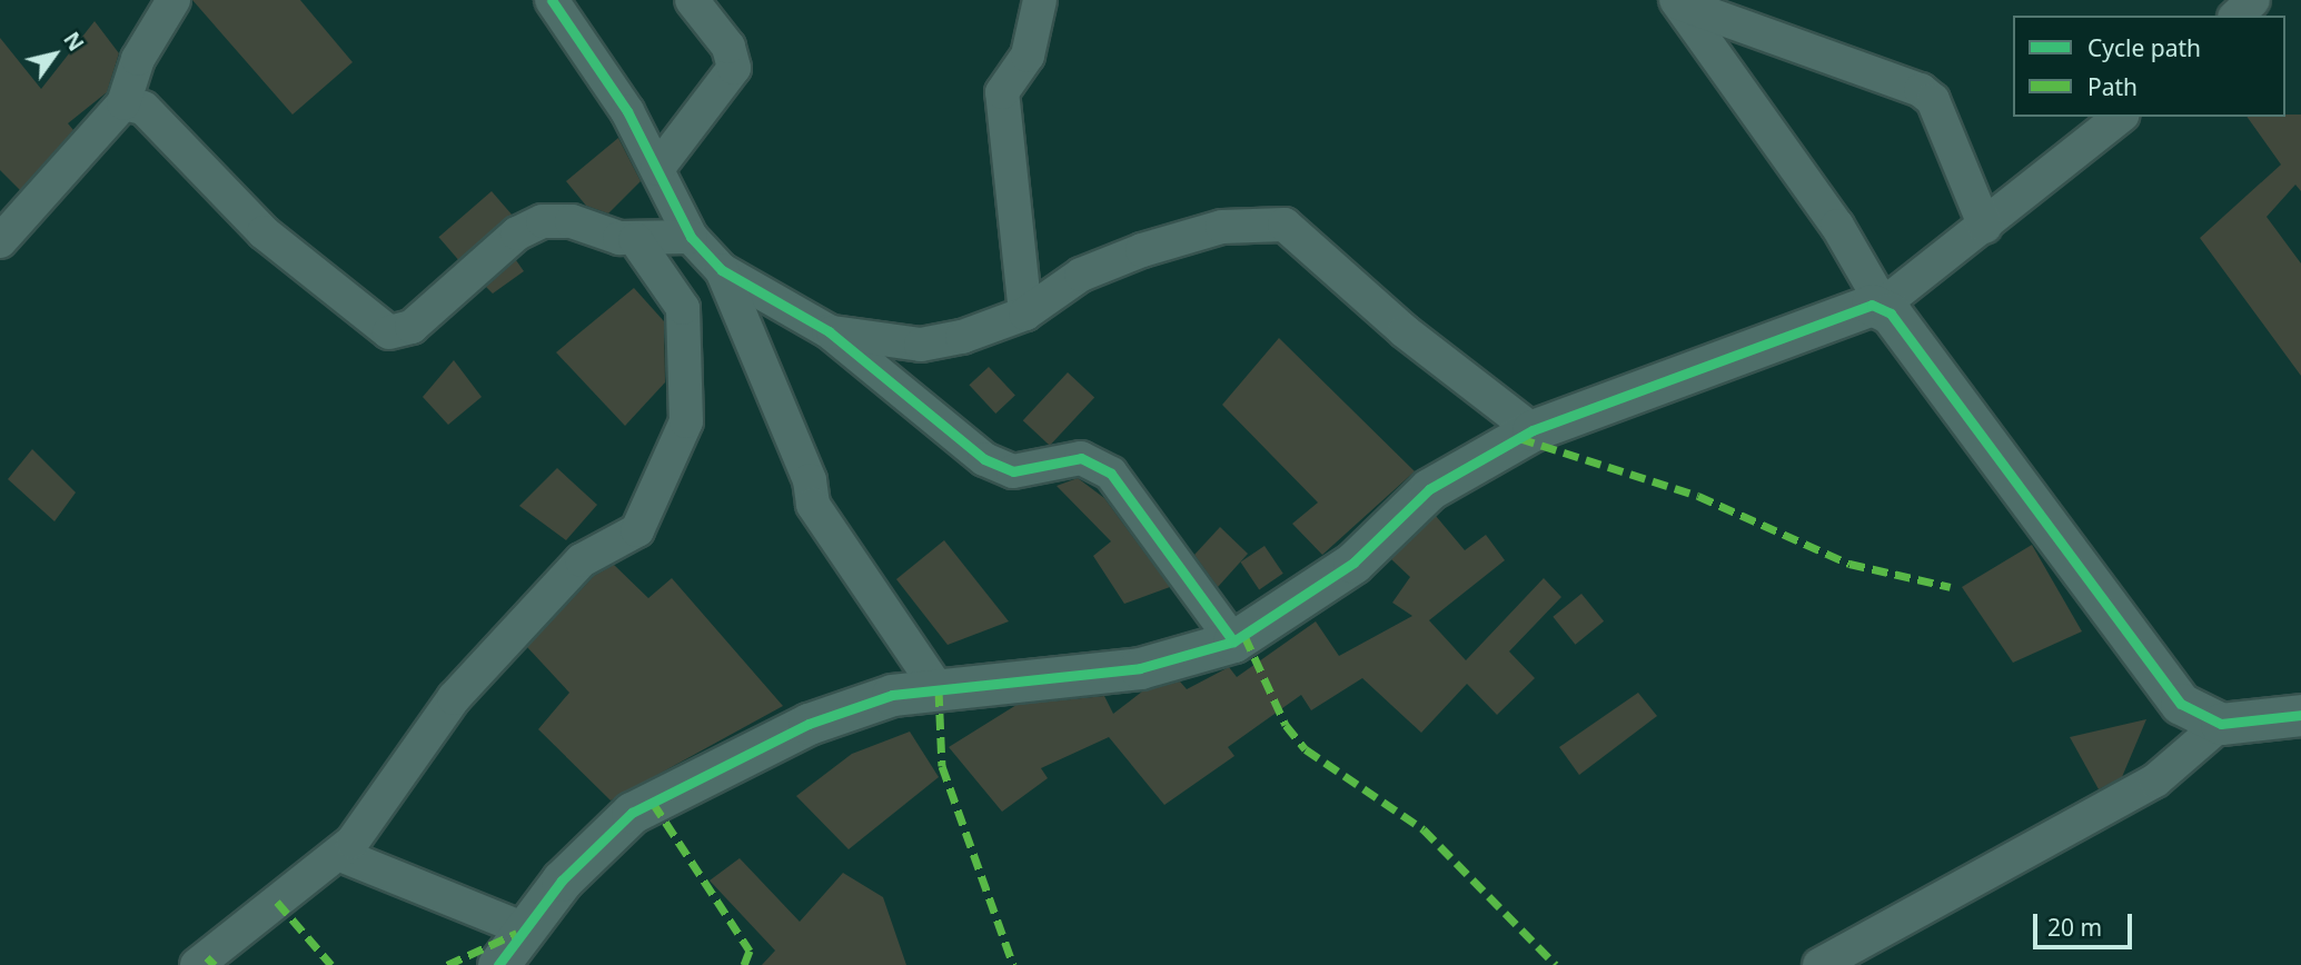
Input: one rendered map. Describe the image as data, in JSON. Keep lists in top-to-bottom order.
{
  "legend": ["Cycle path", "Path"],
  "scale_bar": "20 m",
  "north": "top right"
}
